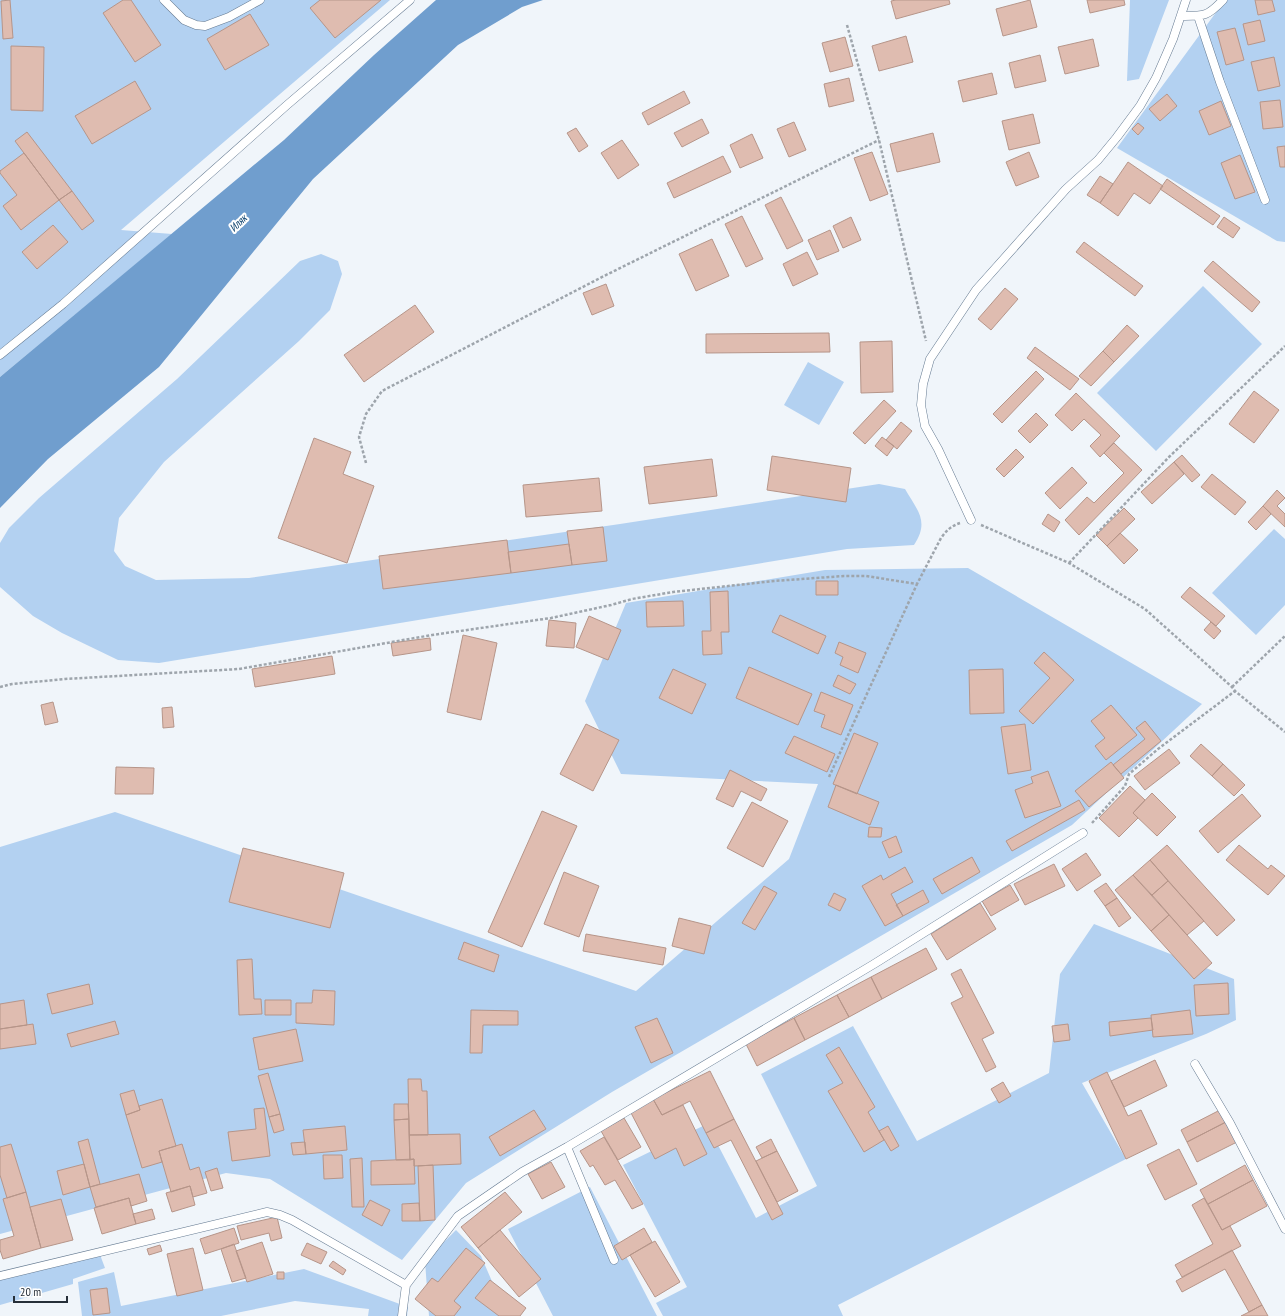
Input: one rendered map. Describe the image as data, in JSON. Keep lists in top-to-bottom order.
{
  "water": ["Иляк"],
  "scale_bar": "20 m"
}
